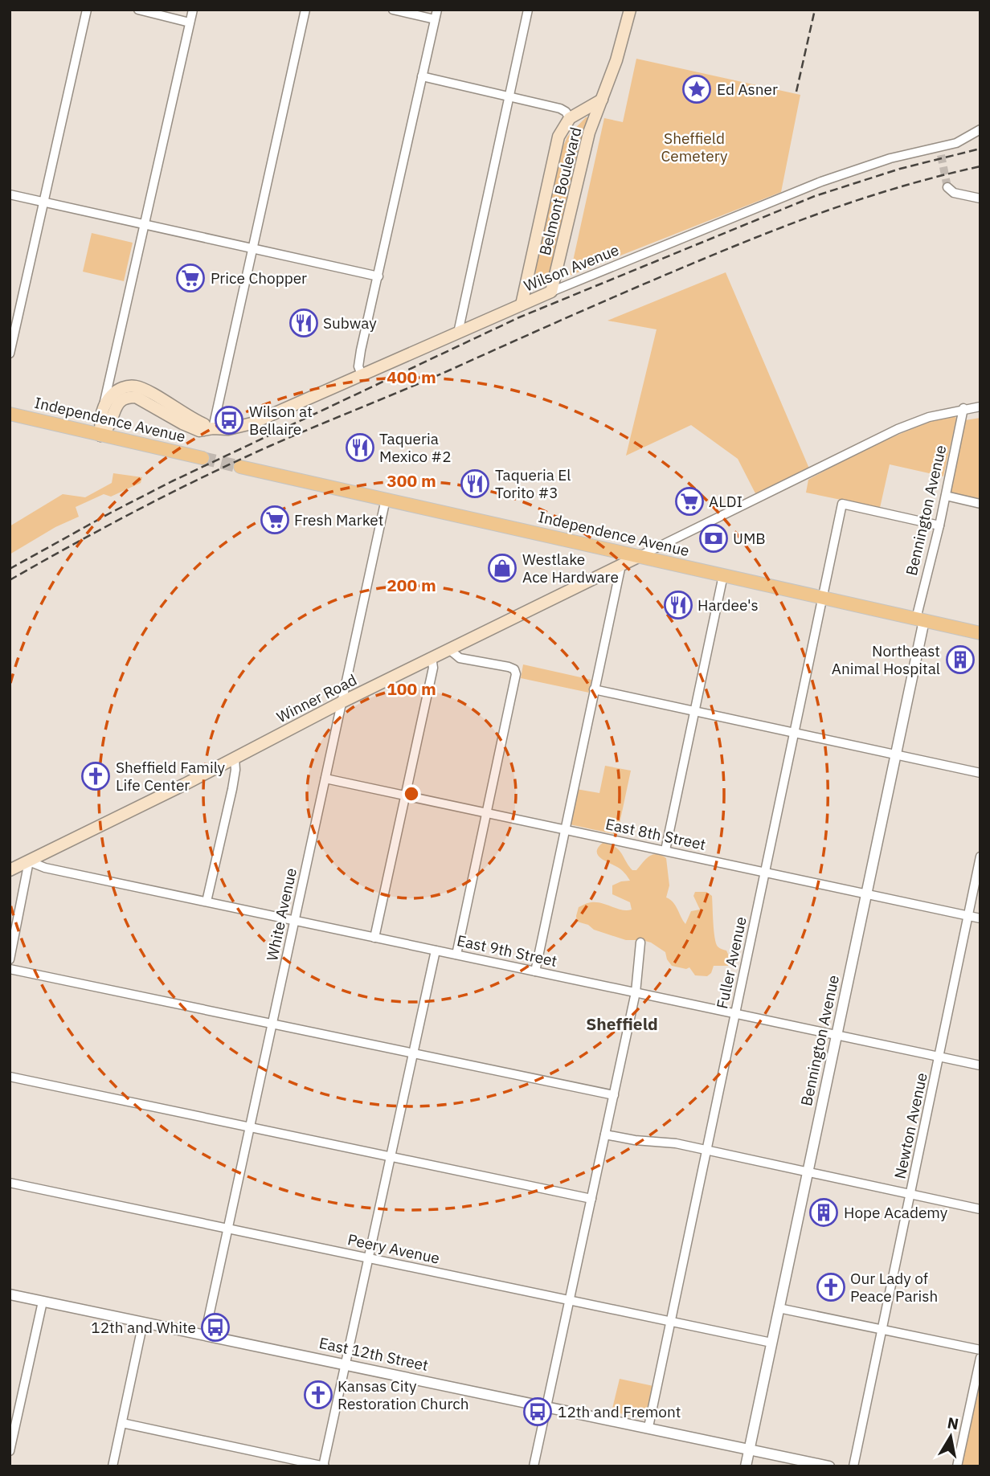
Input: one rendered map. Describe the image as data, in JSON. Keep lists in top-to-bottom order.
{
  "streets": {
    "main road": [
      "Belmont Boulevard",
      "Wilson Avenue",
      "Independence Avenue",
      "Winner Road"
    ],
    "street": [
      "Bennington Avenue",
      "East 8th Street",
      "White Avenue",
      "East 9th Street",
      "Fuller Avenue",
      "Newton Avenue",
      "Peery Avenue",
      "East 12th Street"
    ]
  },
  "crossings": [
    ["Belmont Boulevard", "Wilson Avenue"],
    ["Wilson Avenue", "Independence Avenue"],
    ["Independence Avenue", "Bennington Avenue"],
    ["Independence Avenue", "Winner Road"],
    ["Independence Avenue", "White Avenue"],
    ["Independence Avenue", "Fuller Avenue"],
    ["Bennington Avenue", "East 8th Street"],
    ["Bennington Avenue", "East 9th Street"],
    ["Bennington Avenue", "Fuller Avenue"],
    ["Bennington Avenue", "Peery Avenue"],
    ["Bennington Avenue", "East 12th Street"],
    ["Winner Road", "White Avenue"],
    ["Winner Road", "East 9th Street"],
    ["East 8th Street", "White Avenue"],
    ["East 8th Street", "Fuller Avenue"],
    ["East 8th Street", "Newton Avenue"],
    ["White Avenue", "East 9th Street"],
    ["White Avenue", "Peery Avenue"],
    ["White Avenue", "East 12th Street"],
    ["East 9th Street", "Fuller Avenue"],
    ["East 9th Street", "Newton Avenue"],
    ["Fuller Avenue", "Peery Avenue"],
    ["Fuller Avenue", "East 12th Street"]
  ],
  "districts": ["Sheffield"],
  "parks": ["Sheffield Cemetery"],
  "places": {
    "place": ["Ed Asner"],
    "supermarket": ["Price Chopper", "ALDI", "Fresh Market"],
    "restaurant": [
      "Subway",
      "Taqueria Mexico #2",
      "Taqueria El Torito #3",
      "Hardee's"
    ],
    "bus stop": ["Wilson at Bellaire", "12th and White", "12th and Fremont"],
    "bank": ["UMB"],
    "shop": ["Westlake Ace Hardware"],
    "building": ["Northeast Animal Hospital", "Hope Academy"],
    "church": ["Sheffield Family Life Center", "Our Lady of Peace Parish", "Kansas City Restoration Church"]
  },
  "north": "top",
  "rings": [
    "400 m",
    "300 m",
    "200 m",
    "100 m"
  ]
}
